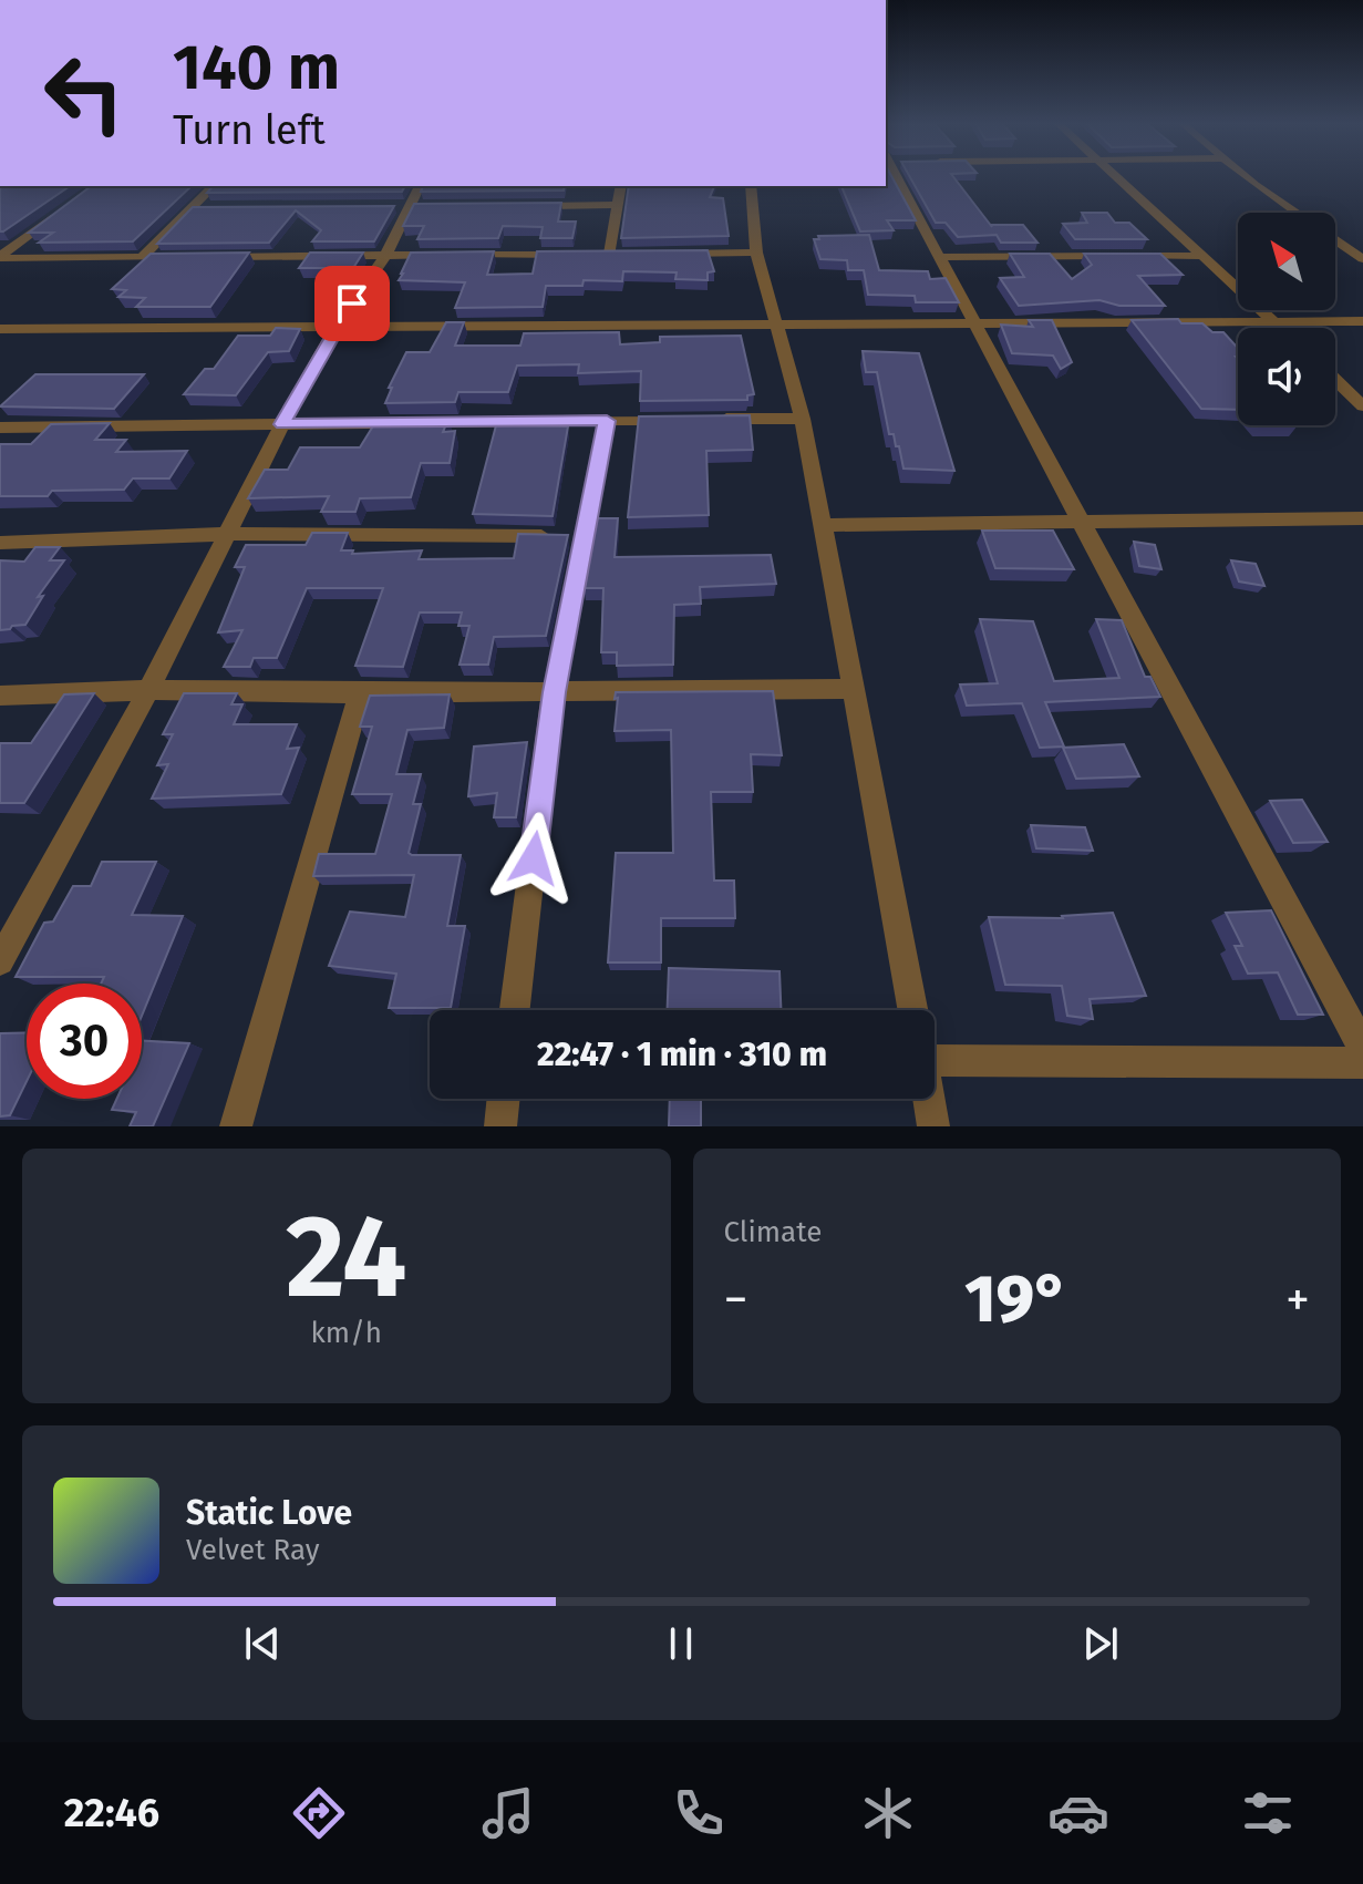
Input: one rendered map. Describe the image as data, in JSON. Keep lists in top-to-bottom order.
{
  "north": "top left",
  "page": {
    "turn": ["140 m", "Turn left"],
    "limit": "30",
    "trip": "22:47 · 1 min · 310 m",
    "tile": [
      ["24", "km/h"],
      "Climate"
    ],
    "heat": ["−", "19°", "+"],
    "song": ["Static Love", "Velvet Ray"],
    "tabs": "22:46"
  }
}
